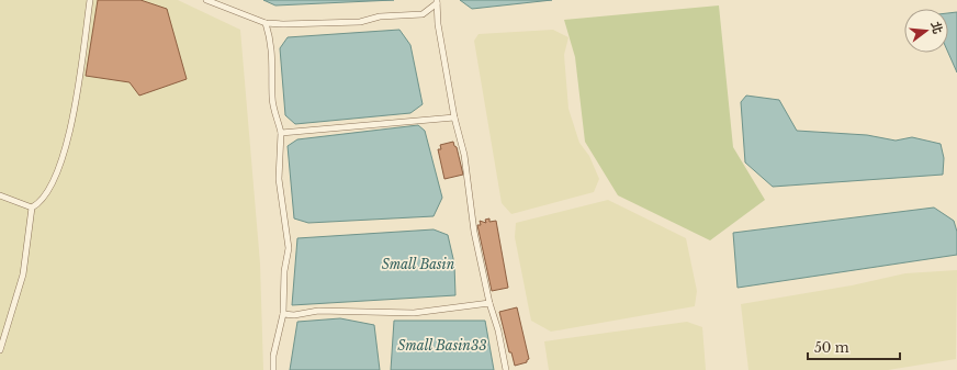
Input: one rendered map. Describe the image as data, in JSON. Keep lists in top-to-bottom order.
{
  "water": ["Small Basin", "Small Basin33"],
  "scale_bar": "50 m",
  "north": "right"
}
